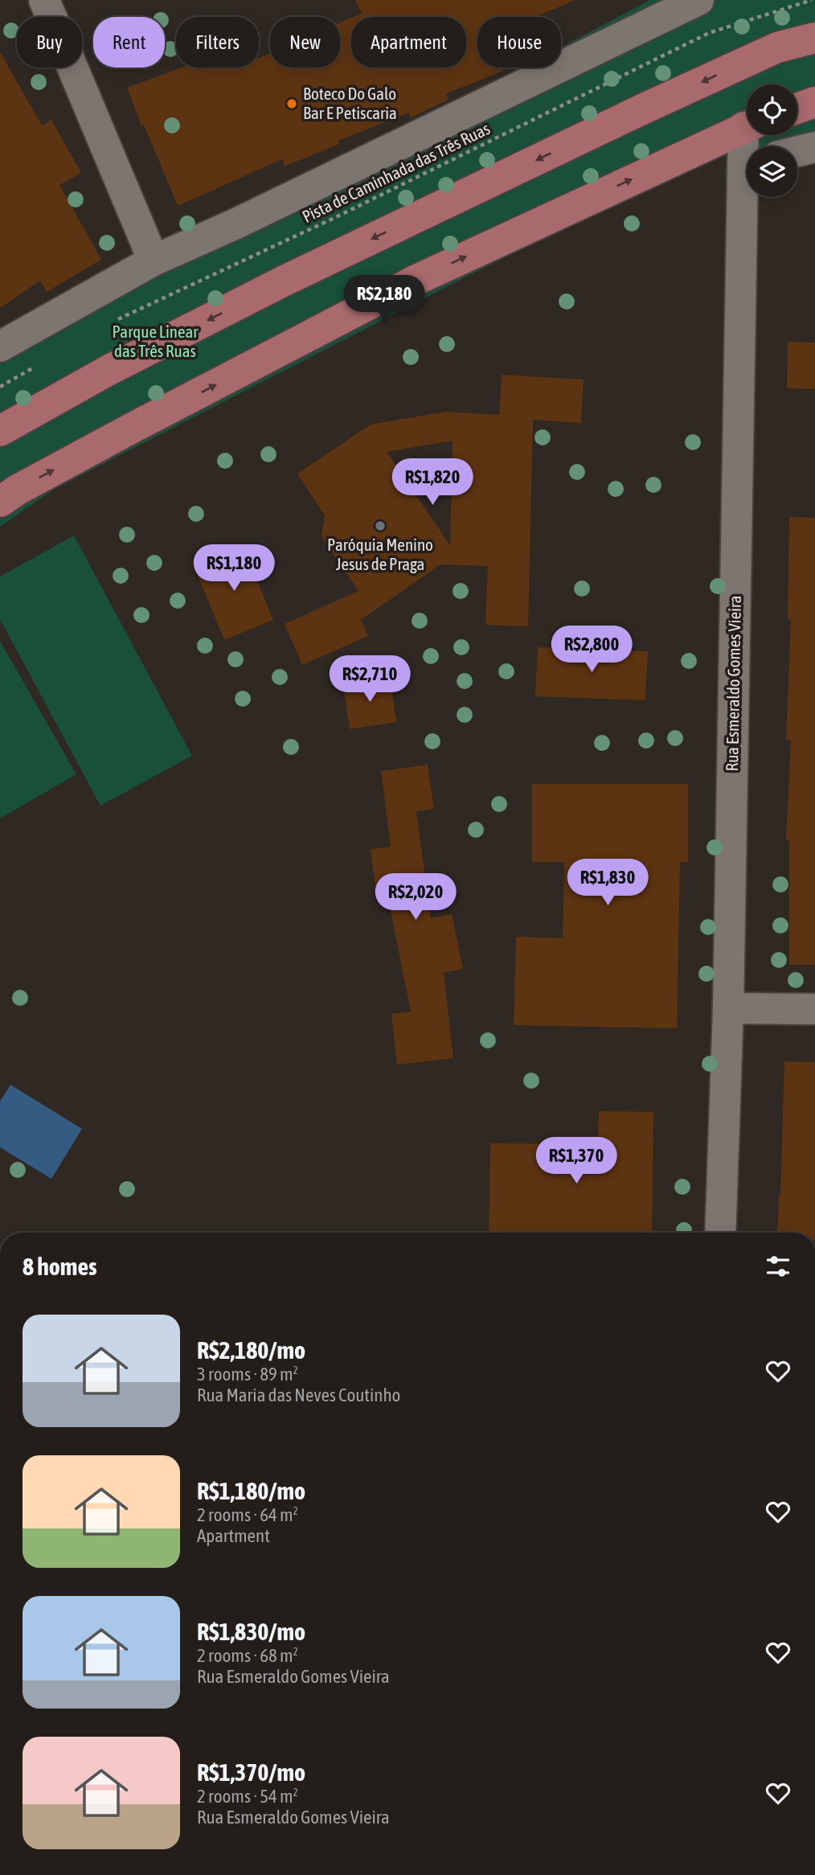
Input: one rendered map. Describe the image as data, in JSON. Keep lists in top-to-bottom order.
{
  "streets": {
    "street": ["Rua Esmeraldo Gomes Vieira"],
    "path": ["Pista de Caminhada das Três Ruas"]
  },
  "parks": ["Parque Linear das Três Ruas"],
  "places": ["Boteco Do Galo Bar E Petiscaria", "Paróquia Menino Jesus de Praga"],
  "page": {
    "chip": [
      "Buy",
      "Rent",
      "Filters",
      "New",
      "Apartment",
      "House"
    ],
    "price": [
      "R$2,180",
      "R$1,820",
      "R$1,180",
      "R$2,800",
      "R$2,710",
      "R$1,830",
      "R$2,020",
      "R$1,370"
    ],
    "heading": "8 homes",
    "list": [
      {
        "name": "R$2,180/mo",
        "note": "3 rooms · 89 m² · Rua Maria das Neves Coutinho"
      },
      {
        "name": "R$1,180/mo",
        "note": "2 rooms · 64 m² · Apartment"
      },
      {
        "name": "R$1,830/mo",
        "note": "2 rooms · 68 m² · Rua Esmeraldo Gomes Vieira"
      },
      {
        "name": "R$1,370/mo",
        "note": "2 rooms · 54 m² · Rua Esmeraldo Gomes Vieira"
      }
    ]
  }
}
